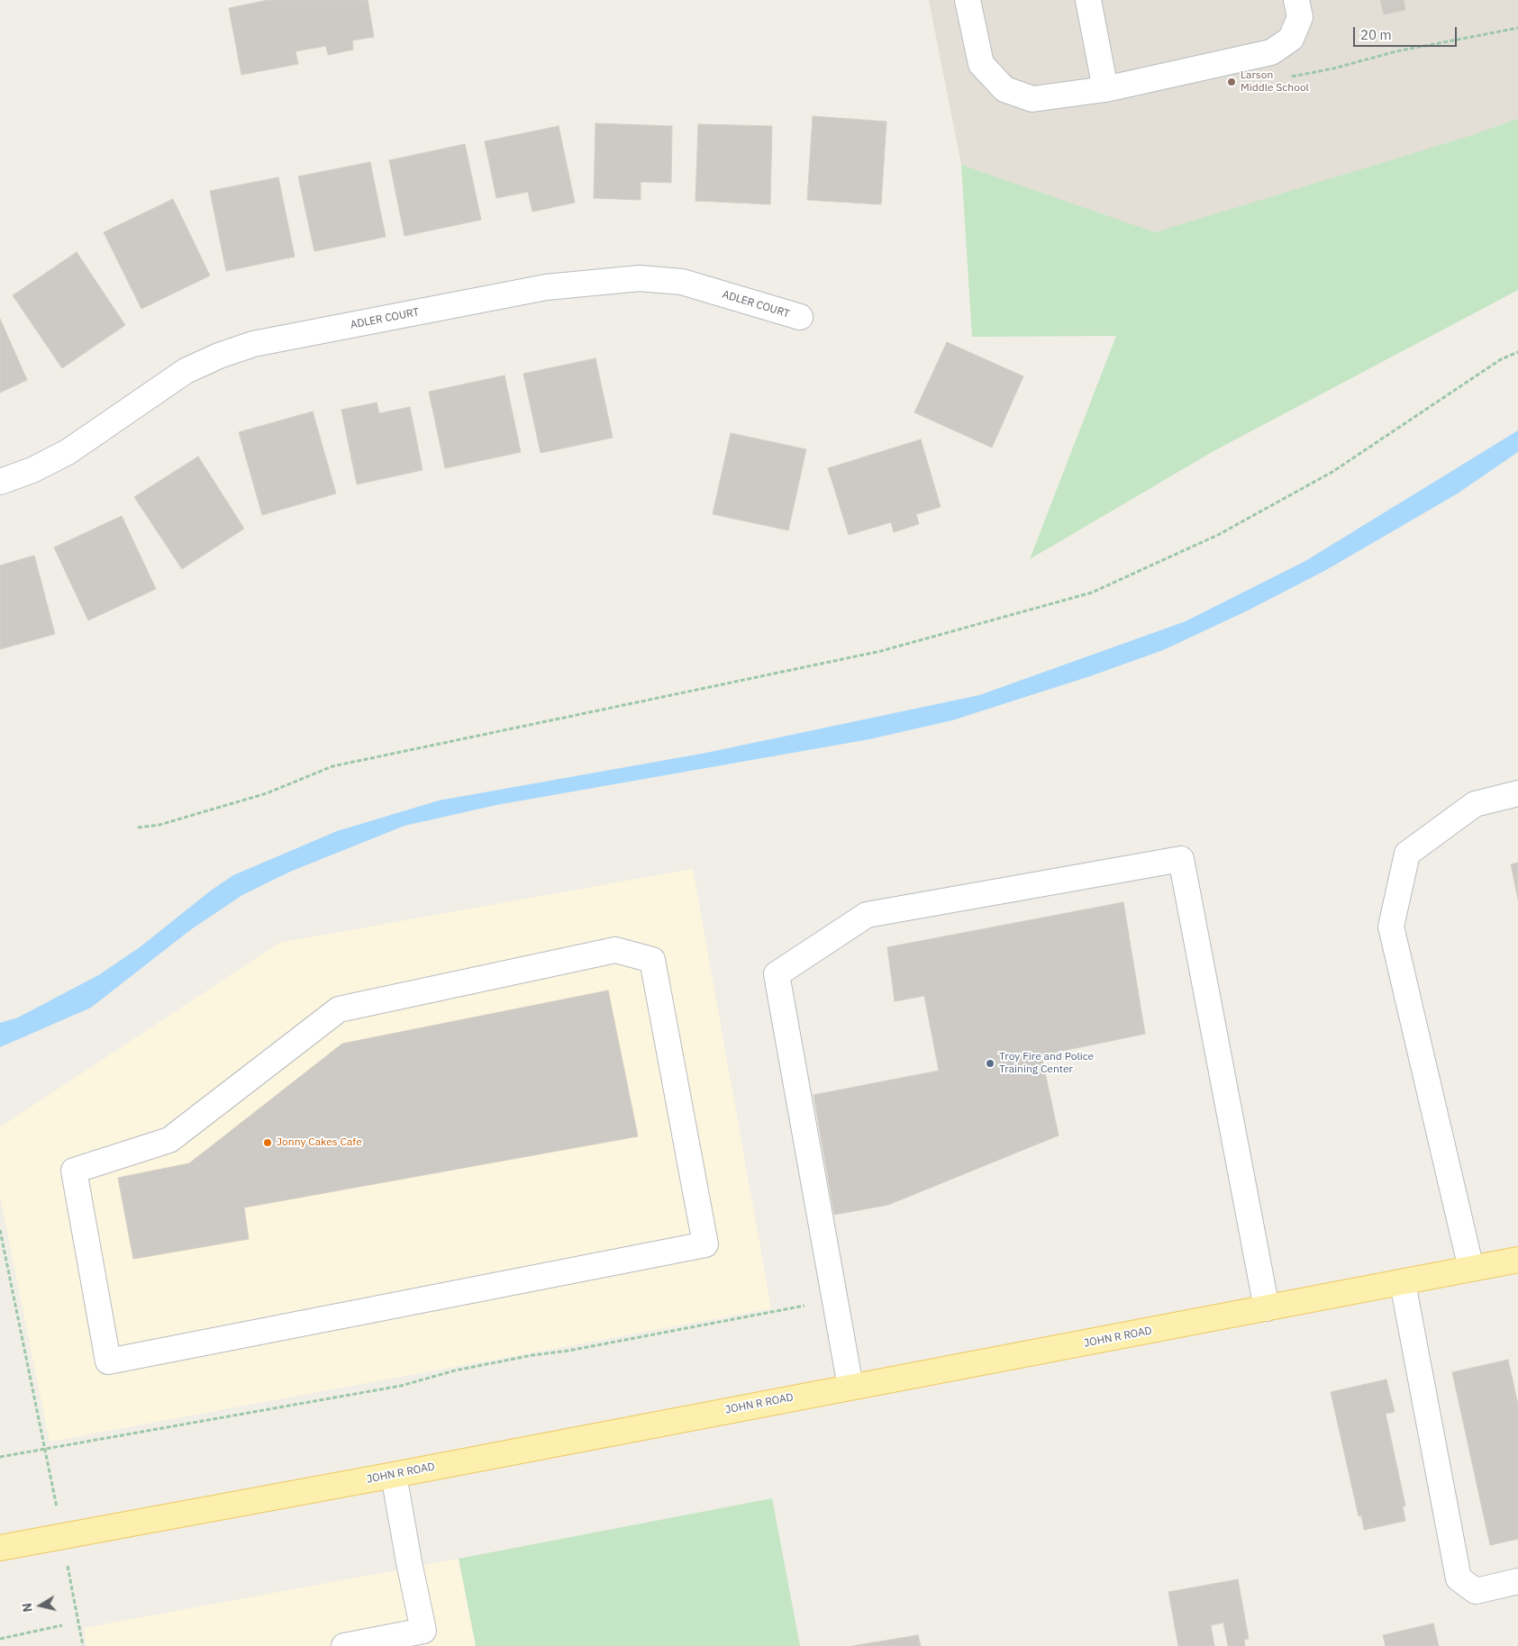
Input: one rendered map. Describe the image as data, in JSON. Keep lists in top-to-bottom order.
{
  "streets": {
    "main road": ["JOHN R ROAD"],
    "street": ["ADLER COURT"]
  },
  "places": ["Larson Middle School", "Troy Fire and Police Training Center", "Jonny Cakes Cafe"],
  "scale_bar": "20 m",
  "north": "left"
}
